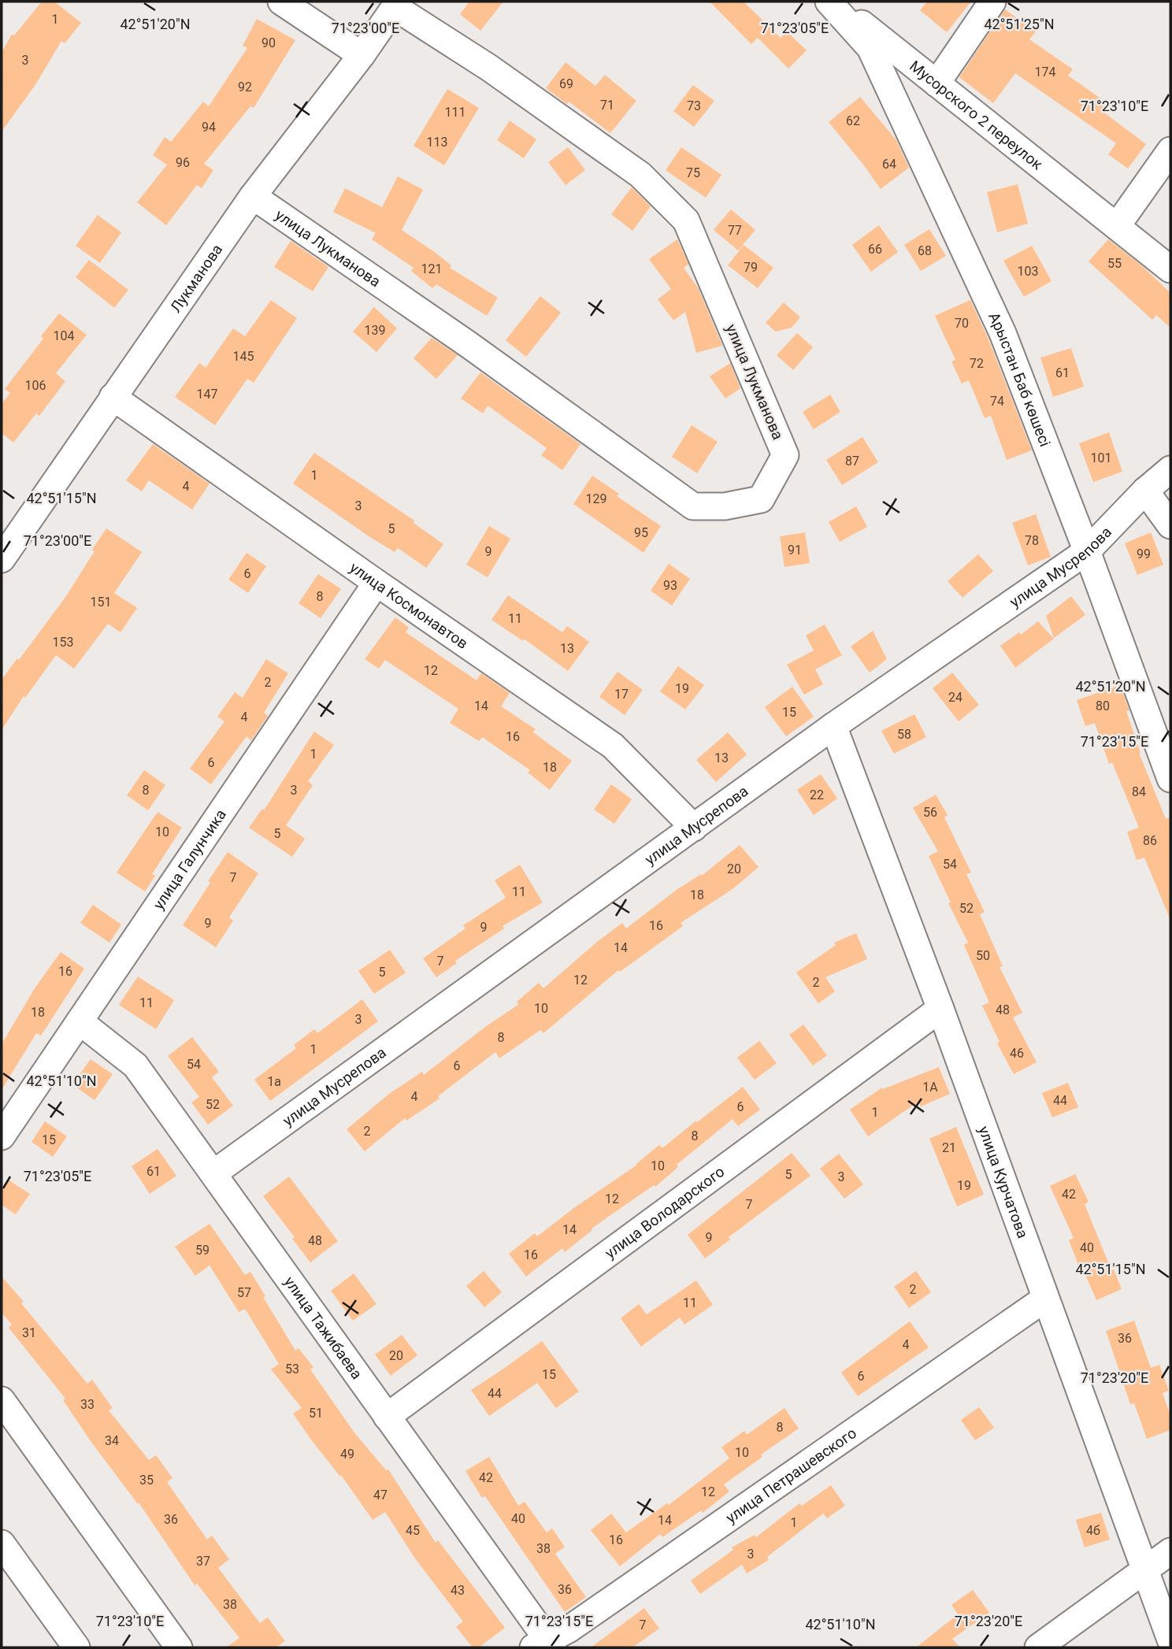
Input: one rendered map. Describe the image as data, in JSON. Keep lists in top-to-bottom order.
{
  "streets": {
    "street": [
      "Мусорского 2 переулок",
      "улица Лукманова",
      "Лукманова",
      "Арыстан Баб көшесі",
      "улица Мусрепова",
      "улица Космонавтов",
      "улица Галунчика",
      "улица Курчатова",
      "улица Володарского",
      "улица Тажибаева",
      "улица Петрашевского"
    ]
  },
  "crossings": [
    ["улица Лукманова", "Лукманова"],
    ["Лукманова", "улица Космонавтов"],
    ["Арыстан Баб көшесі", "улица Мусрепова"],
    ["улица Мусрепова", "улица Космонавтов"],
    ["улица Мусрепова", "улица Курчатова"],
    ["улица Мусрепова", "улица Тажибаева"],
    ["улица Космонавтов", "улица Галунчика"],
    ["улица Галунчика", "улица Тажибаева"],
    ["улица Курчатова", "улица Володарского"],
    ["улица Курчатова", "улица Петрашевского"],
    ["улица Володарского", "улица Тажибаева"],
    ["улица Тажибаева", "улица Петрашевского"]
  ],
  "house_numbers": [
    "1",
    "90",
    "3",
    "174",
    "69",
    "92",
    "71",
    "73",
    "111",
    "62",
    "94",
    "113",
    "96",
    "64",
    "75",
    "77",
    "66",
    "68",
    "55",
    "79",
    "121",
    "103",
    "70",
    "139",
    "104",
    "145",
    "72",
    "61",
    "106",
    "147",
    "74",
    "101",
    "87",
    "1",
    "4",
    "129",
    "3",
    "5",
    "95",
    "78",
    "91",
    "9",
    "99",
    "6",
    "93",
    "8",
    "151",
    "11",
    "153",
    "13",
    "12",
    "2",
    "19",
    "17",
    "24",
    "14",
    "80",
    "15",
    "4",
    "58",
    "16",
    "1",
    "13",
    "6",
    "18",
    "8",
    "3",
    "84",
    "22",
    "56",
    "10",
    "5",
    "86",
    "54",
    "20",
    "7",
    "11",
    "18",
    "52",
    "9",
    "16",
    "9",
    "14",
    "50",
    "7",
    "16",
    "5",
    "12",
    "2",
    "11",
    "10",
    "48",
    "18",
    "3",
    "8",
    "1",
    "46",
    "54",
    "6",
    "1а",
    "1А",
    "4",
    "44",
    "52",
    "6",
    "1",
    "2",
    "8",
    "15",
    "21",
    "10",
    "61",
    "5",
    "3",
    "19",
    "42",
    "12",
    "7",
    "14",
    "9",
    "48",
    "40",
    "59",
    "16",
    "2",
    "57",
    "11",
    "31",
    "36",
    "4",
    "20",
    "53",
    "15",
    "6",
    "44",
    "33",
    "51",
    "8",
    "34",
    "10",
    "49",
    "42",
    "35",
    "12",
    "47",
    "40",
    "36",
    "14",
    "1",
    "45",
    "4б",
    "16",
    "38",
    "3",
    "37",
    "36",
    "43",
    "38",
    "7"
  ],
  "coordinates": [
    "42°51'20\"N",
    "42°51'25\"N",
    "71°23'05\"E",
    "71°23'00\"E",
    "71°23'10\"E",
    "42°51'15\"N",
    "71°23'15\"E",
    "42°51'10\"N",
    "71°23'20\"E"
  ]
}
